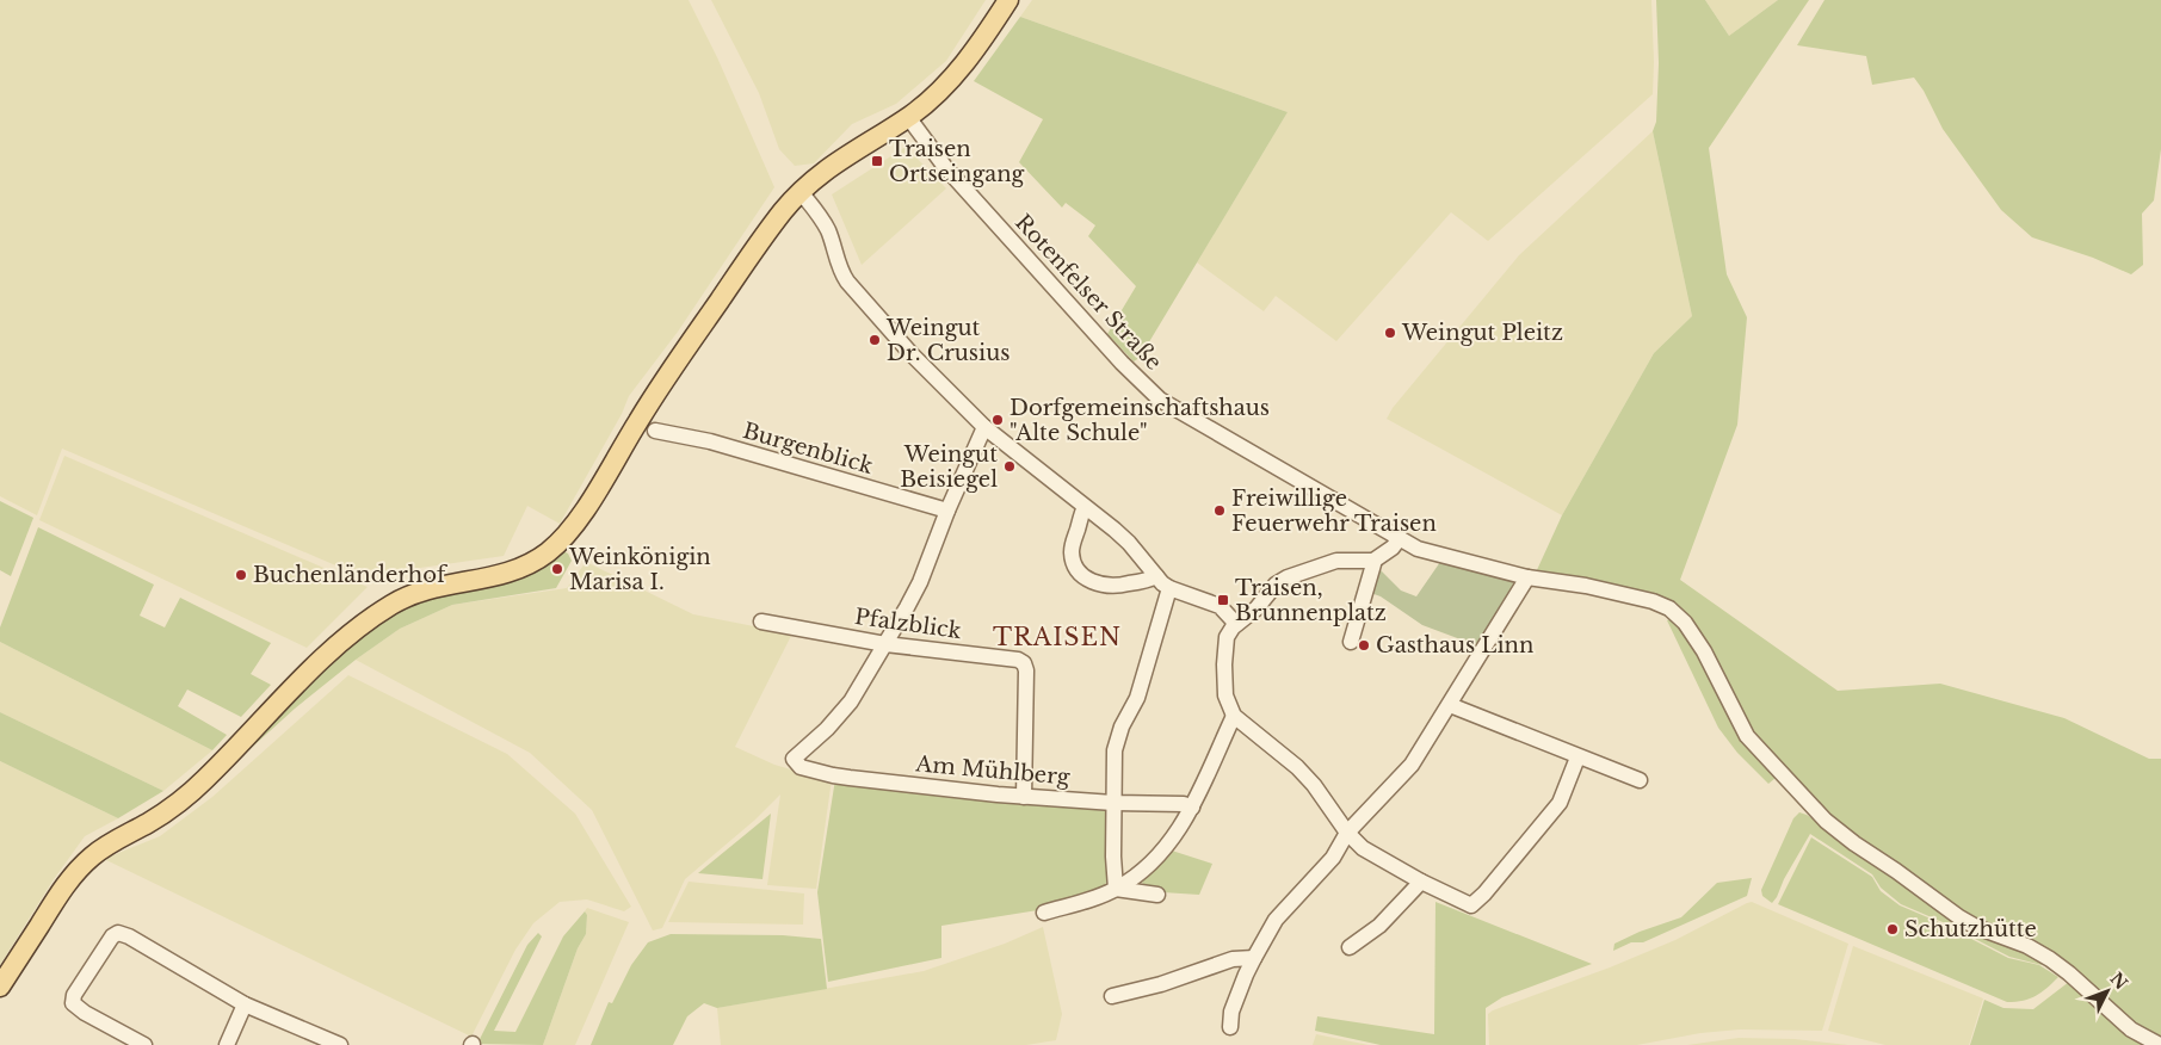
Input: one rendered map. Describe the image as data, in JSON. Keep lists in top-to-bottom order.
{
  "streets": {
    "street": [
      "Rotenfelser Straße",
      "Burgenblick",
      "Pfalzblick",
      "Am Mühlberg"
    ]
  },
  "crossings": [
    ["Pfalzblick", "Am Mühlberg"]
  ],
  "districts": ["TRAISEN"],
  "places": {
    "transit": ["Traisen Ortseingang", "Traisen, Brunnenplatz"],
    "other": [
      "Weingut Pleitz",
      "Weingut Dr. Crusius",
      "Dorfgemeinschaftshaus \"Alte Schule\"",
      "Weingut Beisiegel",
      "Freiwillige Feuerwehr Traisen",
      "Weinkönigin Marisa I.",
      "Buchenländerhof",
      "Gasthaus Linn",
      "Schutzhütte"
    ]
  },
  "north": "top right"
}
